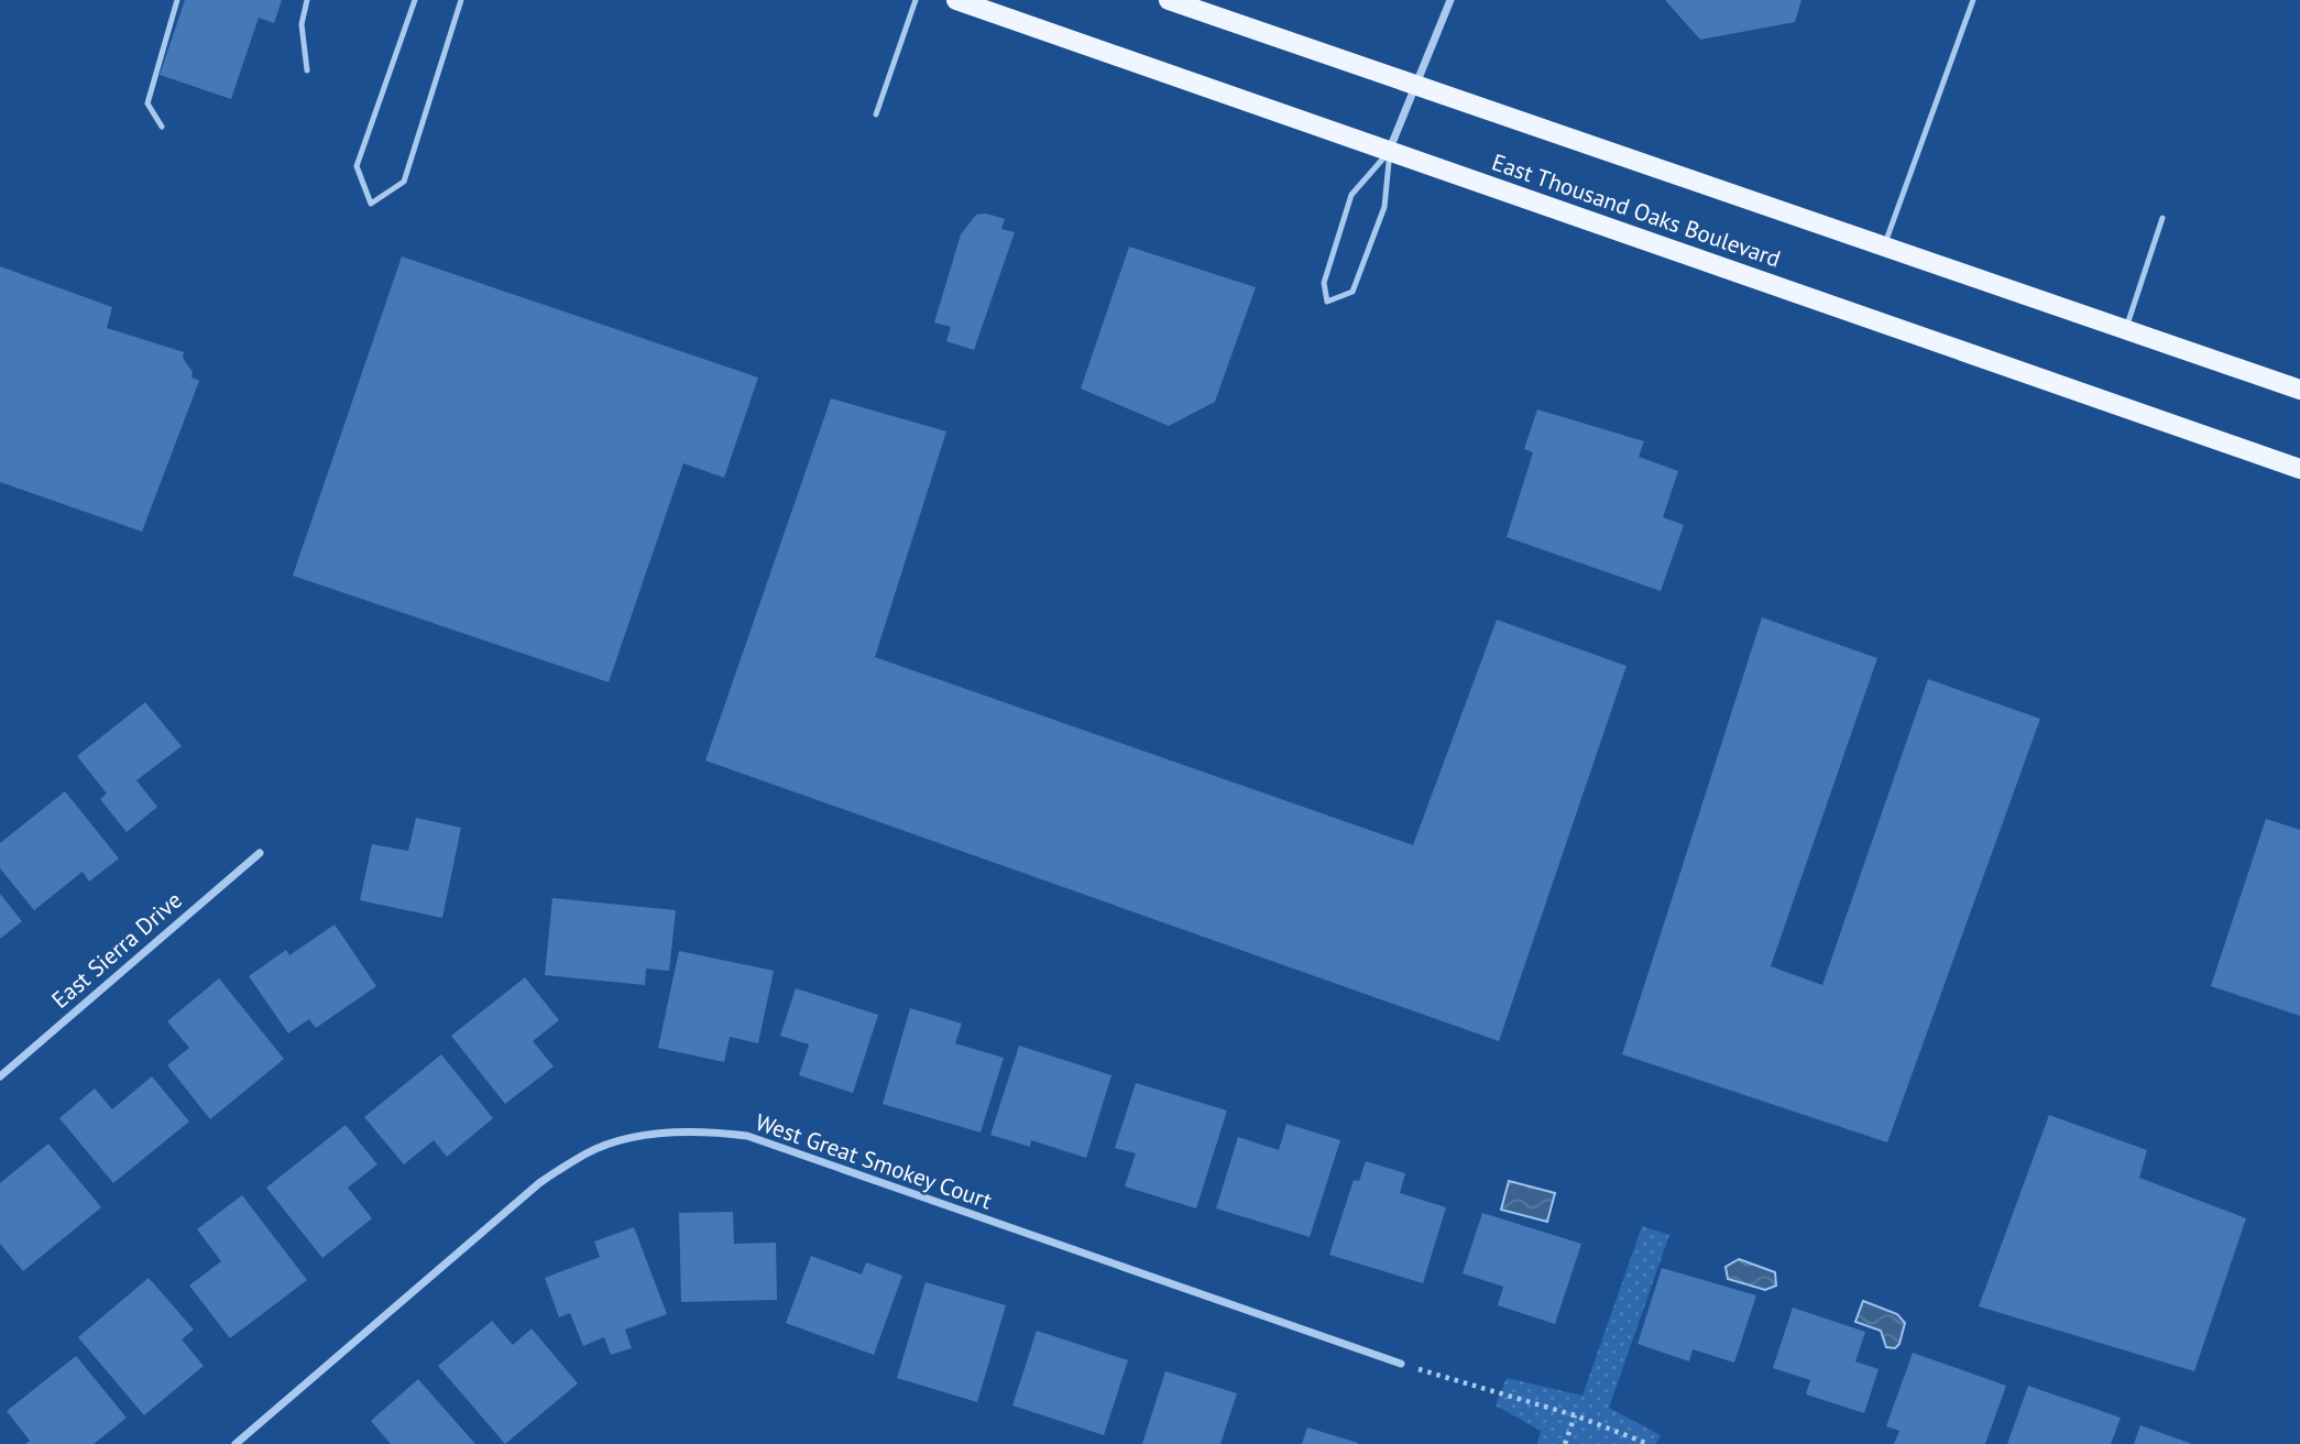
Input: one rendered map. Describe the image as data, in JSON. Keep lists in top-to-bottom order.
{
  "streets": {
    "main road": ["East Thousand Oaks Boulevard"],
    "street": ["East Sierra Drive", "West Great Smokey Court"]
  }
}
